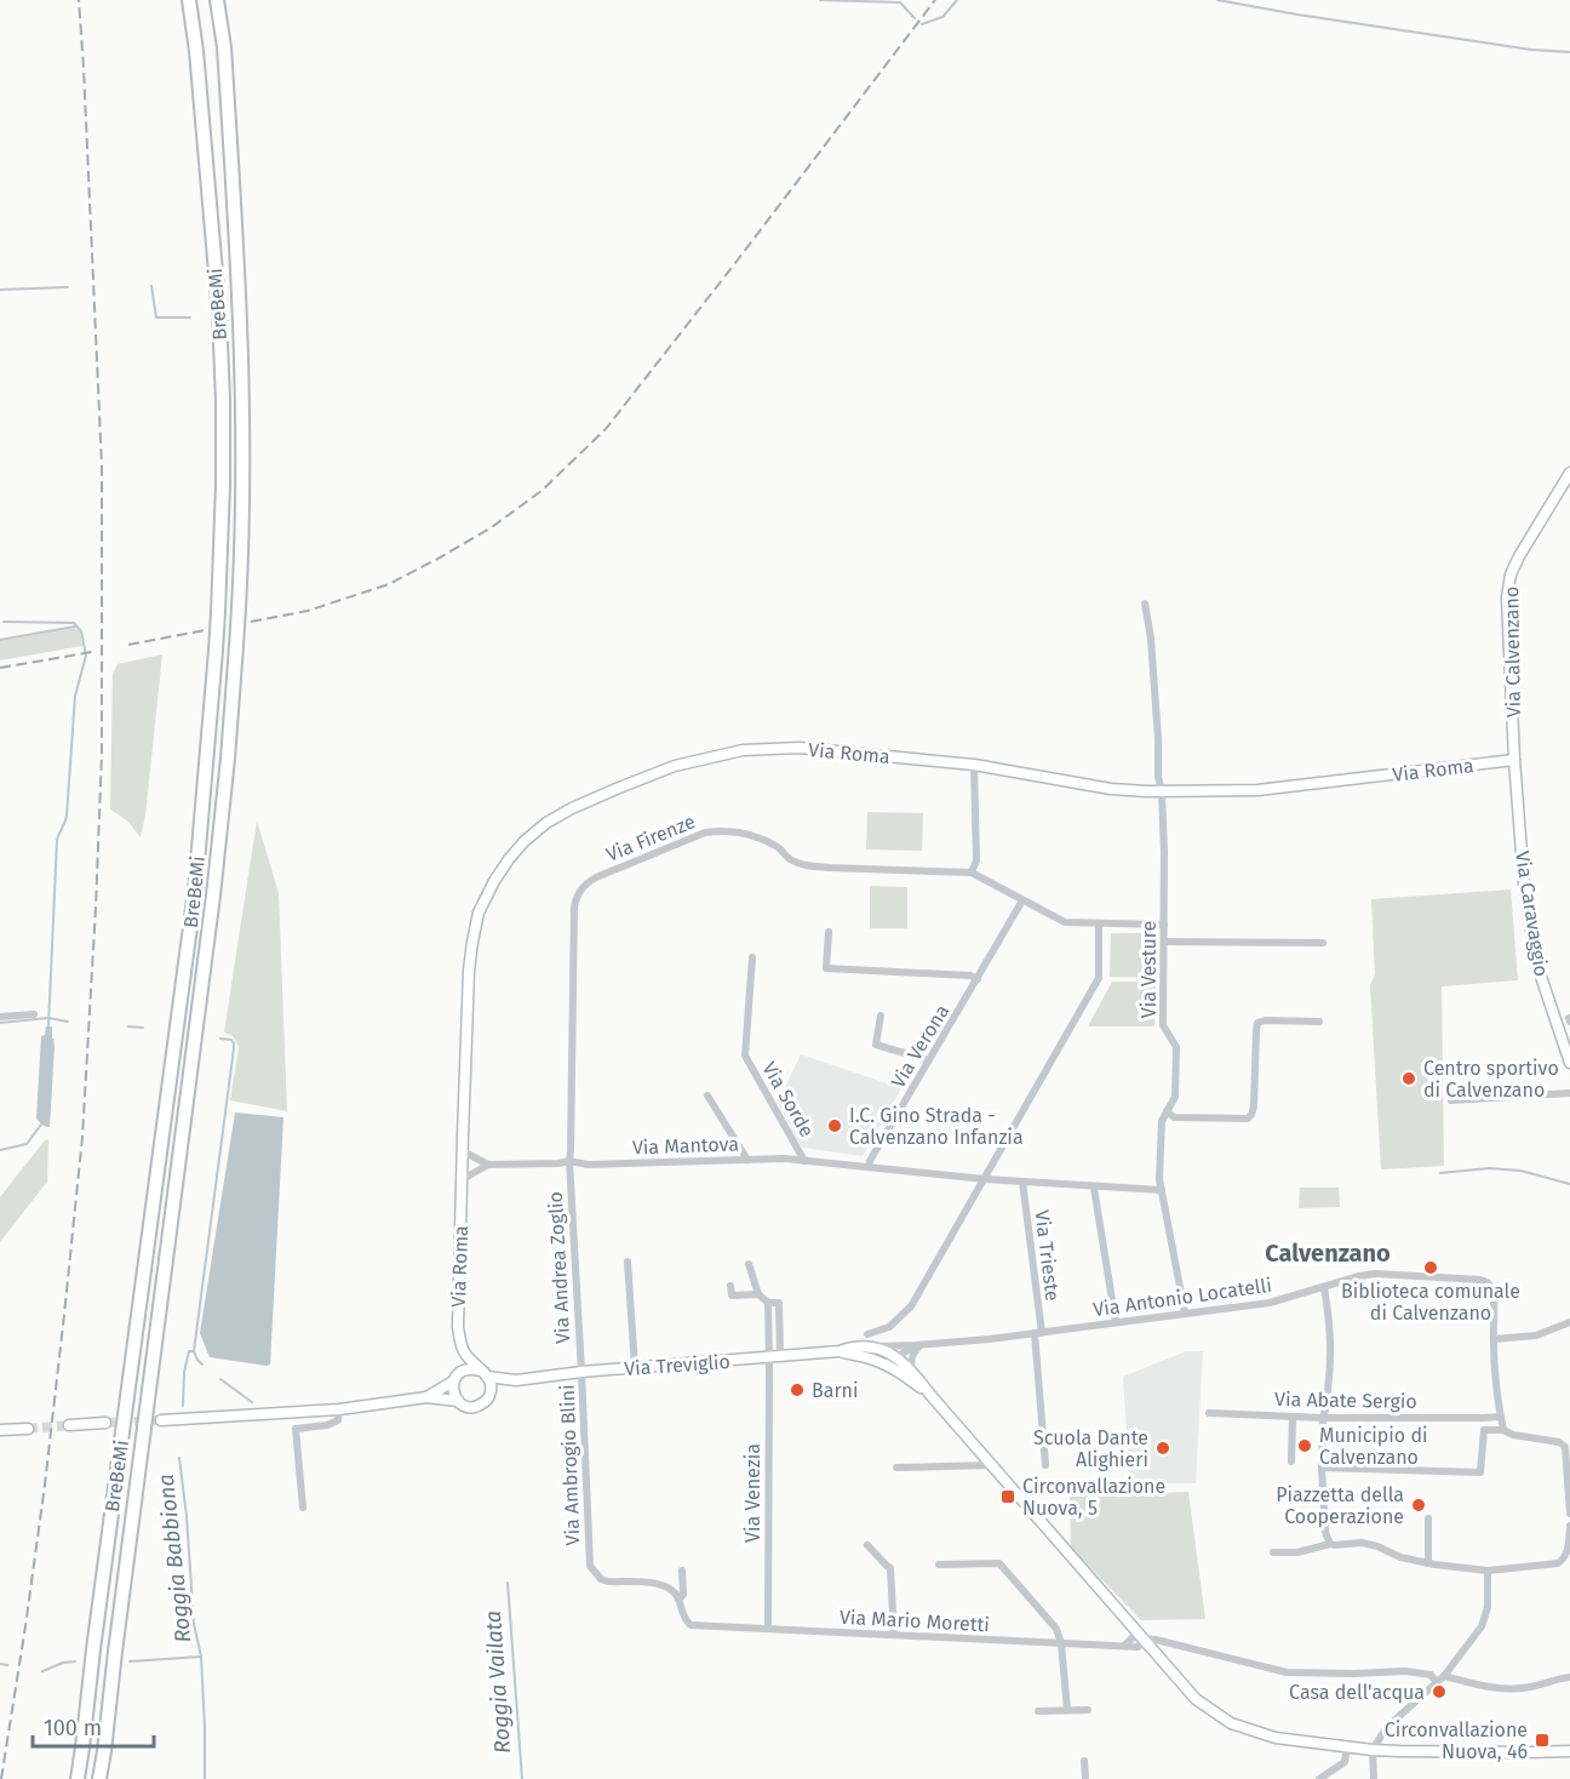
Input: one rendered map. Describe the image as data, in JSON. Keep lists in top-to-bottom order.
{
  "streets": {
    "highway": ["BreBeMi"],
    "street": [
      "Via Calvenzano",
      "Via Roma",
      "Via Firenze",
      "Via Caravaggio",
      "Via Vesture",
      "Via Verona",
      "Via Sorde",
      "Via Mantova",
      "Via Trieste",
      "Via Andrea Zoglio",
      "Via Antonio Locatelli",
      "Via Treviglio",
      "Via Abate Sergio",
      "Via Ambrogio Blini",
      "Via Venezia",
      "Via Mario Moretti"
    ]
  },
  "crossings": [
    ["Via Calvenzano", "Via Roma"],
    ["Via Calvenzano", "Via Caravaggio"],
    ["Via Roma", "Via Caravaggio"],
    ["Via Roma", "Via Vesture"],
    ["Via Roma", "Via Treviglio"],
    ["Via Firenze", "Via Vesture"],
    ["Via Firenze", "Via Verona"],
    ["Via Firenze", "Via Mantova"],
    ["Via Firenze", "Via Andrea Zoglio"],
    ["Via Vesture", "Via Sorde"],
    ["Via Vesture", "Via Antonio Locatelli"],
    ["Via Verona", "Via Sorde"],
    ["Via Sorde", "Via Mantova"],
    ["Via Sorde", "Via Trieste"],
    ["Via Mantova", "Via Andrea Zoglio"],
    ["Via Trieste", "Via Antonio Locatelli"],
    ["Via Andrea Zoglio", "Via Treviglio"],
    ["Via Andrea Zoglio", "Via Ambrogio Blini"],
    ["Via Antonio Locatelli", "Via Treviglio"],
    ["Via Treviglio", "Via Ambrogio Blini"],
    ["Via Treviglio", "Via Venezia"],
    ["Via Ambrogio Blini", "Via Venezia"],
    ["Via Ambrogio Blini", "Via Mario Moretti"],
    ["Via Venezia", "Via Mario Moretti"]
  ],
  "districts": ["Calvenzano"],
  "water": ["Roggia Babbiona", "Roggia Vailata"],
  "places": {
    "other": [
      "Centro sportivo di Calvenzano",
      "I.C. Gino Strada - Calvenzano Infanzia",
      "Biblioteca comunale di Calvenzano",
      "Barni",
      "Municipio di Calvenzano",
      "Scuola Dante Alighieri",
      "Piazzetta della Cooperazione",
      "Casa dell'acqua"
    ],
    "transit": ["Circonvallazione Nuova, 5", "Circonvallazione Nuova, 46"]
  },
  "scale_bar": "100 m"
}
